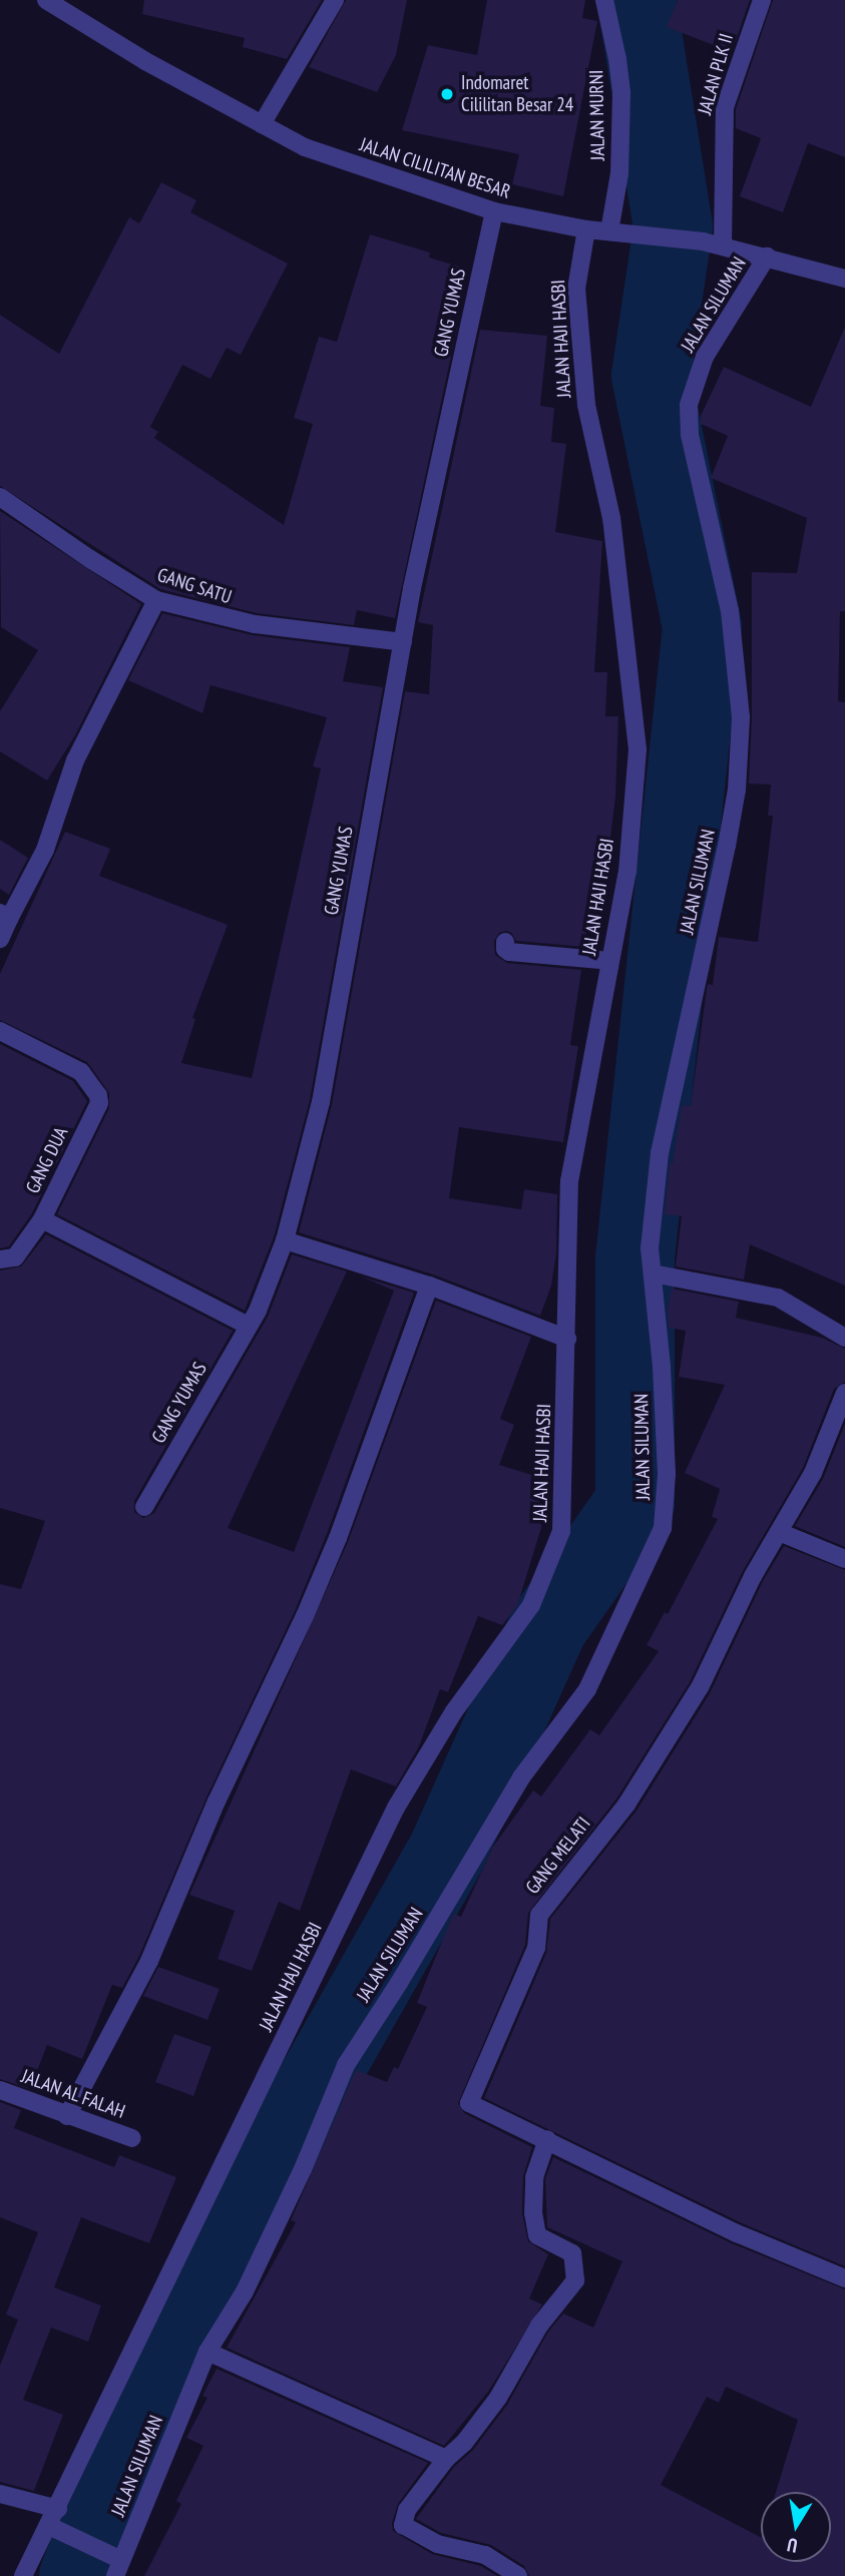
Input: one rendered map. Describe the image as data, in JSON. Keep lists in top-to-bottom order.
{
  "streets": {
    "street": [
      "JALAN PLK II",
      "JALAN MURNI",
      "JALAN CILILITAN BESAR",
      "JALAN SILUMAN",
      "GANG YUMAS",
      "JALAN HAJI HASBI",
      "GANG SATU",
      "GANG DUA",
      "GANG MELATI",
      "JALAN AL FALAH"
    ]
  },
  "crossings": [
    ["JALAN PLK II", "JALAN CILILITAN BESAR"],
    ["JALAN MURNI", "JALAN CILILITAN BESAR"],
    ["JALAN CILILITAN BESAR", "JALAN SILUMAN"],
    ["JALAN CILILITAN BESAR", "GANG YUMAS"],
    ["JALAN CILILITAN BESAR", "JALAN HAJI HASBI"],
    ["GANG YUMAS", "GANG SATU"],
    ["GANG YUMAS", "GANG DUA"]
  ],
  "places": ["Indomaret Cililitan Besar 24"],
  "north": "bottom"
}
